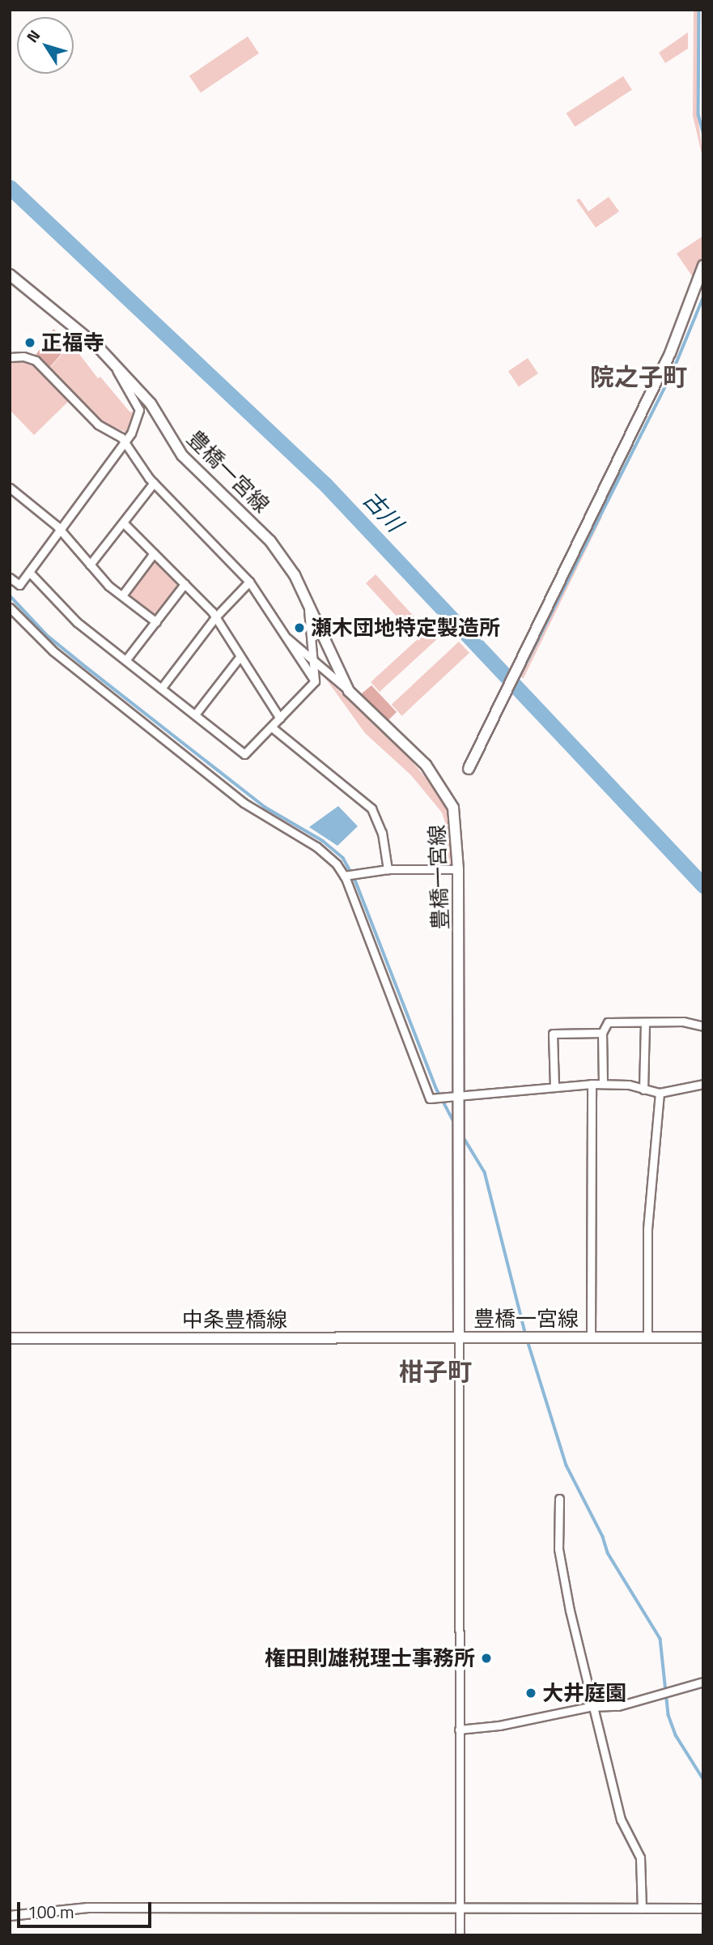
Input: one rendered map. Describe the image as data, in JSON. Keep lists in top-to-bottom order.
{
  "streets": {
    "main road": ["豊橋一宮線", "中条豊橋線"]
  },
  "crossings": [
    ["豊橋一宮線", "中条豊橋線"]
  ],
  "districts": ["院之子町", "柑子町"],
  "water": ["古川"],
  "places": [
    "正福寺",
    "瀬木団地特定製造所",
    "権田則雄税理士事務所",
    "大井庭園"
  ],
  "scale_bar": "100 m",
  "north": "top left"
}
